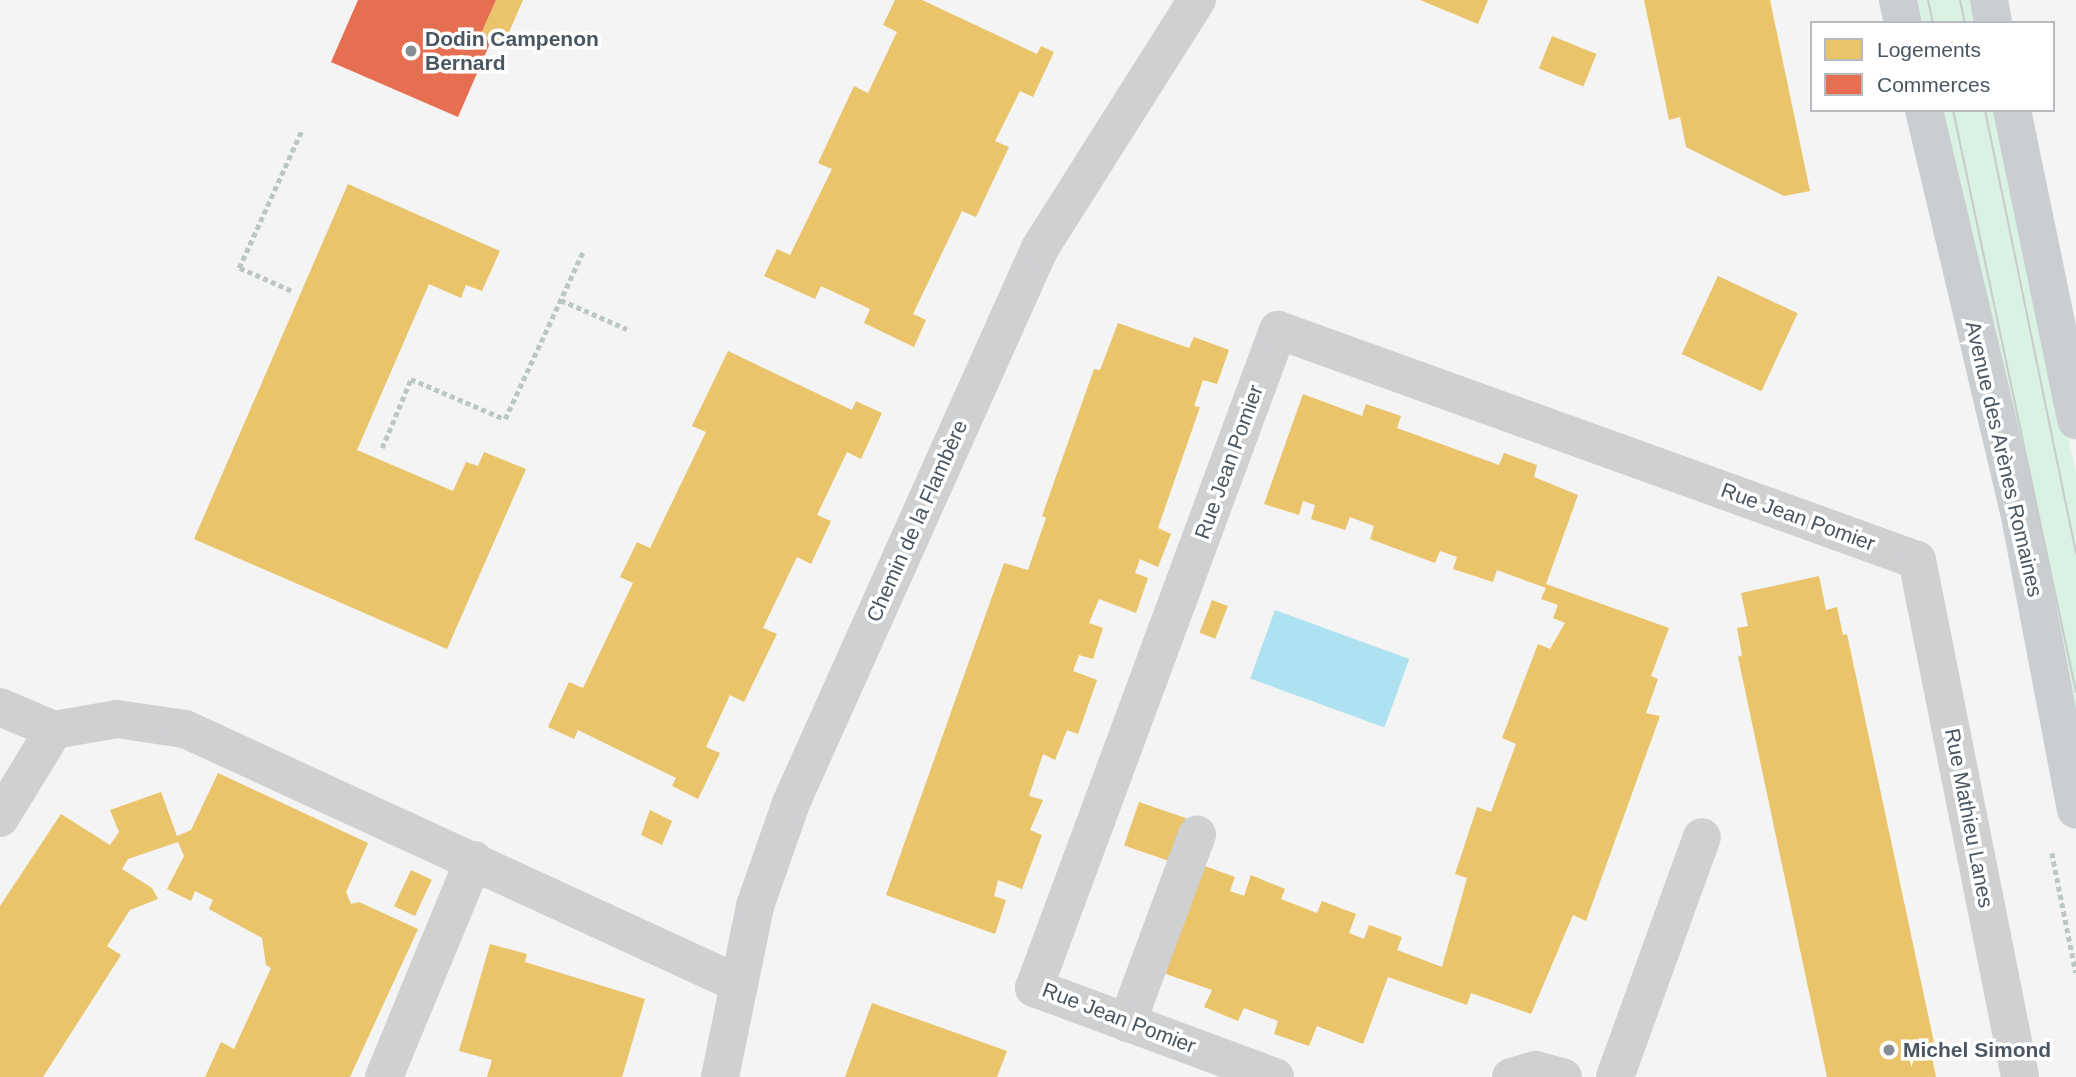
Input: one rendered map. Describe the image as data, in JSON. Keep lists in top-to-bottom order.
{
  "streets": {
    "main road": ["Avenue des Arènes Romaines"],
    "street": ["Rue Jean Pomier", "Chemin de la Flambère", "Rue Mathieu Lanes"]
  },
  "crossings": [
    ["Rue Jean Pomier", "Rue Mathieu Lanes"]
  ],
  "places": ["Dodin Campenon Bernard", "Michel Simond"],
  "legend": ["Logements", "Commerces"]
}
